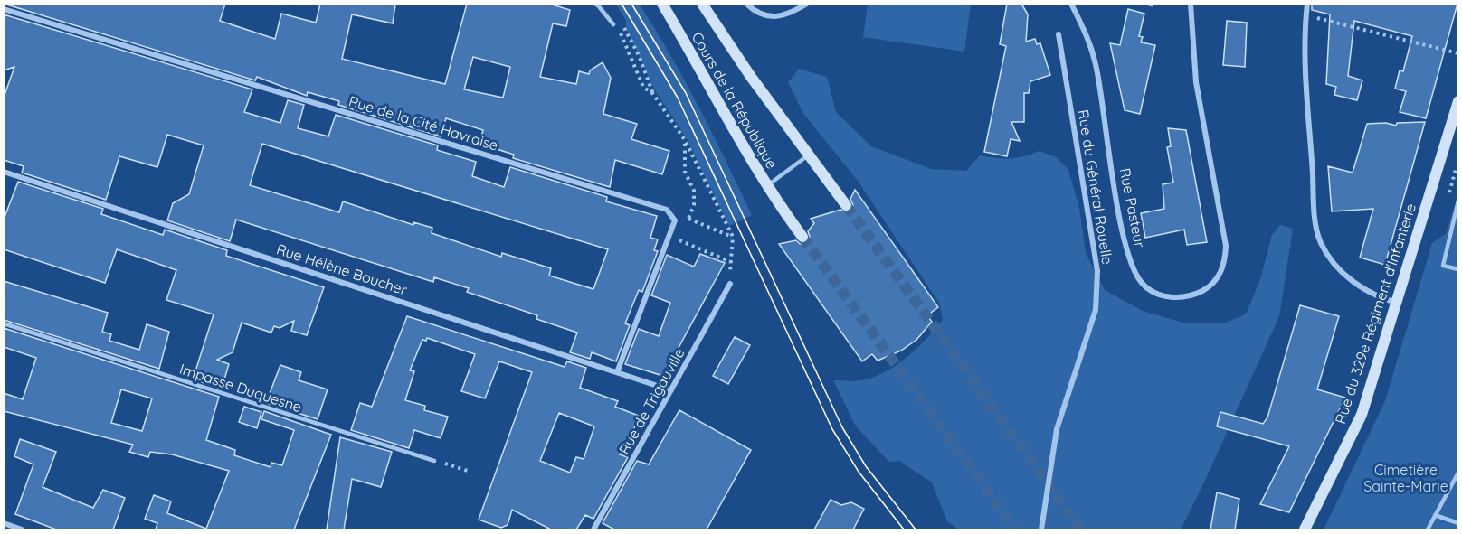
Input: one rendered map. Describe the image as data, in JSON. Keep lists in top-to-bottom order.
{
  "streets": {
    "main road": ["Cours de la République", "Rue du 329e Régiment d'Infanterie"],
    "street": [
      "Rue de la Cité Havraise",
      "Rue du Général Rouelle",
      "Rue Pasteur",
      "Rue Hélène Boucher",
      "Rue de Trigauville"
    ],
    "lane": ["Impasse Duquesne"]
  },
  "crossings": [
    ["Rue de la Cité Havraise", "Rue Hélène Boucher"],
    ["Rue Hélène Boucher", "Rue de Trigauville"]
  ],
  "parks": ["Cimetière Sainte-Marie"]
}
